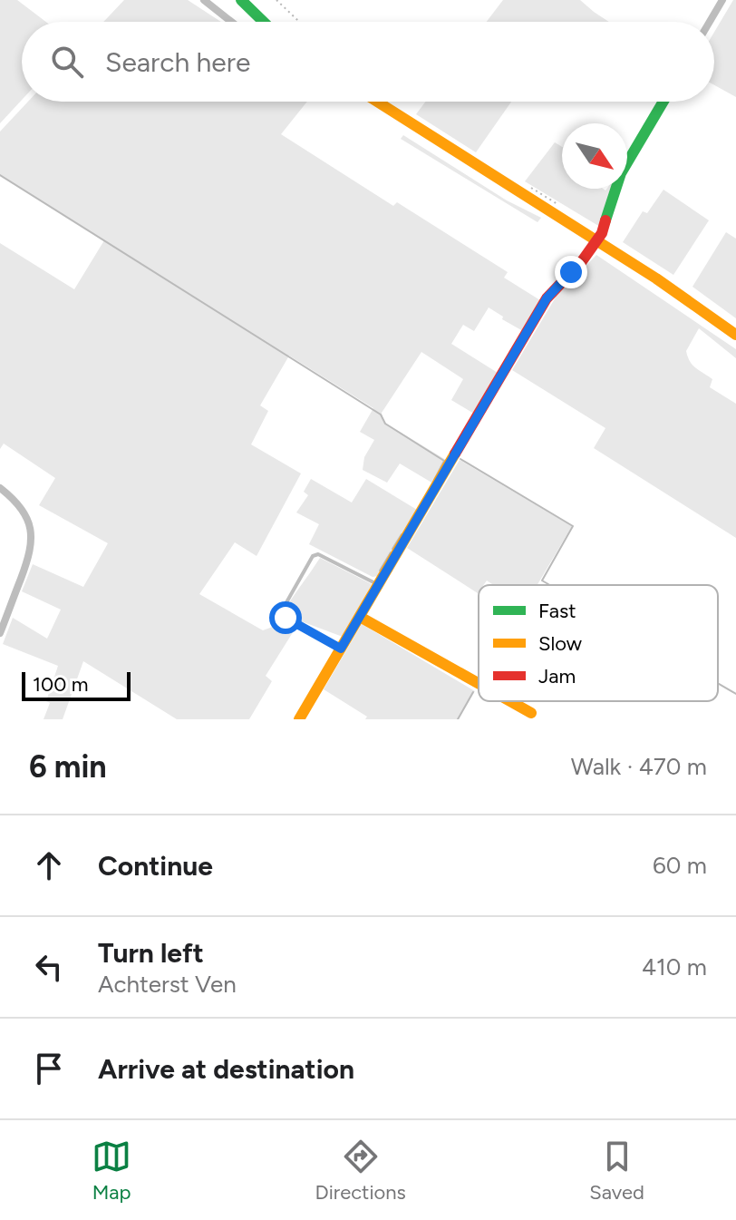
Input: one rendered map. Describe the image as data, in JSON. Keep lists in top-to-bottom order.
{
  "legend": ["Fast", "Slow", "Jam"],
  "scale_bar": "100 m",
  "north": "bottom right",
  "page": {
    "search": "Search here",
    "scale": "100 m",
    "heading": ["6 min", "Walk · 470 m"],
    "list": [
      ["Continue", "60 m"],
      ["Turn left", "Achterst Ven", "410 m"],
      "Arrive at destination"
    ],
    "nav": ["Map", "Directions", "Saved"]
  }
}
